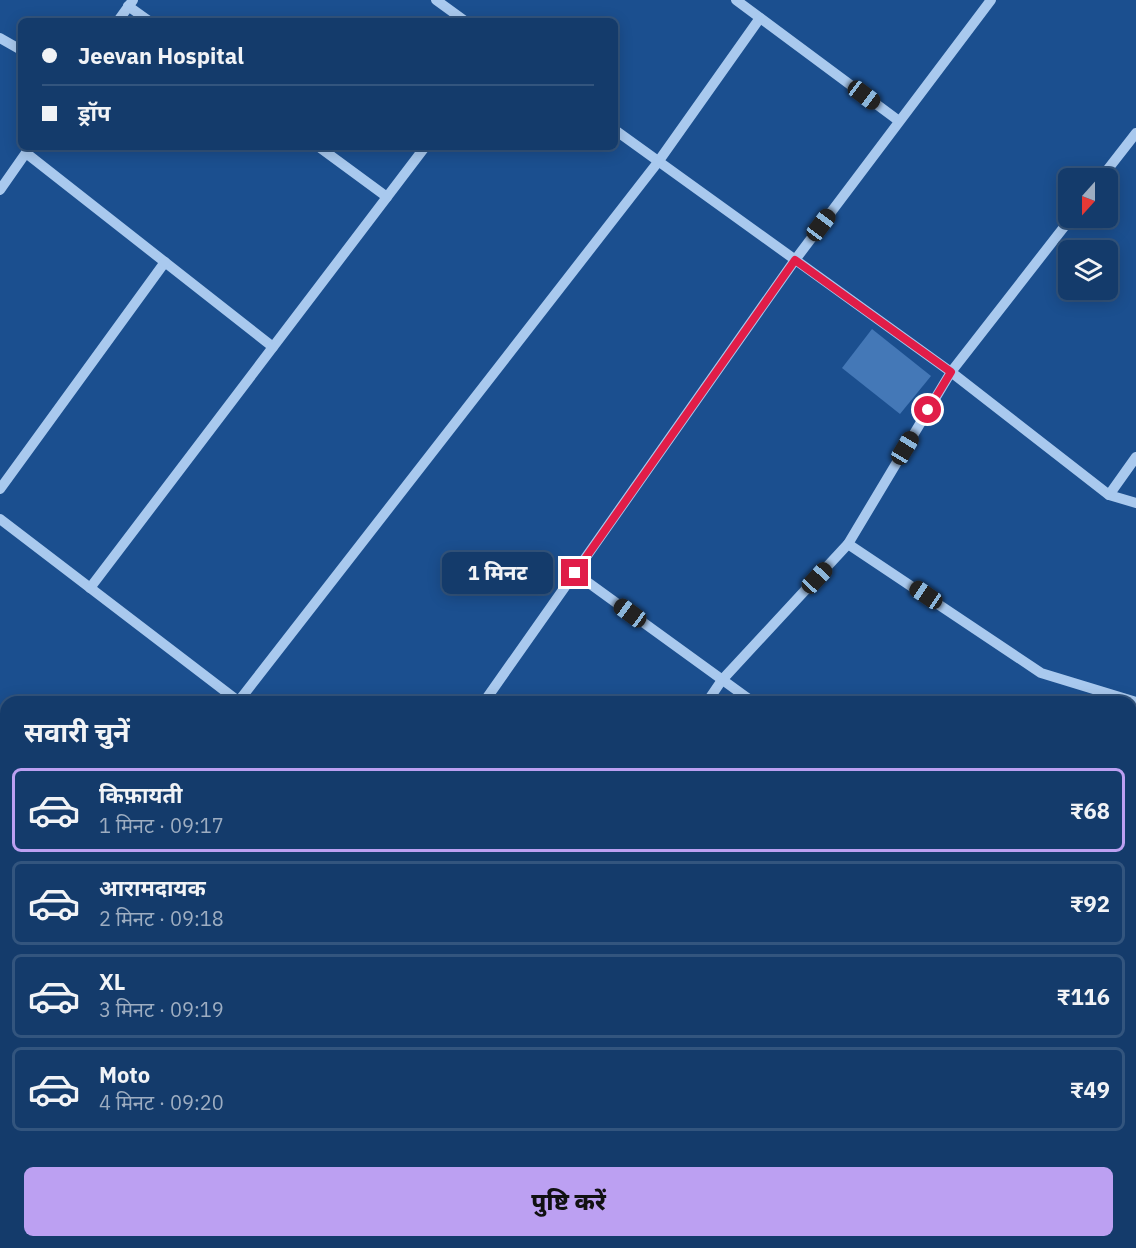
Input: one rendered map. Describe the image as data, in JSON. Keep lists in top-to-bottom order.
{
  "north": "bottom",
  "page": {
    "banner": ["Jeevan Hospital", "ड्रॉप"],
    "bubble": "1 मिनट",
    "heading": "सवारी चुनें",
    "list": [
      {
        "name": "किफ़ायती",
        "note": "1 मिनट · 09:17",
        "value": "₹68"
      },
      {
        "name": "आरामदायक",
        "note": "2 मिनट · 09:18",
        "value": "₹92"
      },
      {
        "name": "XL",
        "note": "3 मिनट · 09:19",
        "value": "₹116"
      },
      {
        "name": "Moto",
        "note": "4 मिनट · 09:20",
        "value": "₹49"
      }
    ],
    "buttons": "पुष्टि करें"
  }
}
